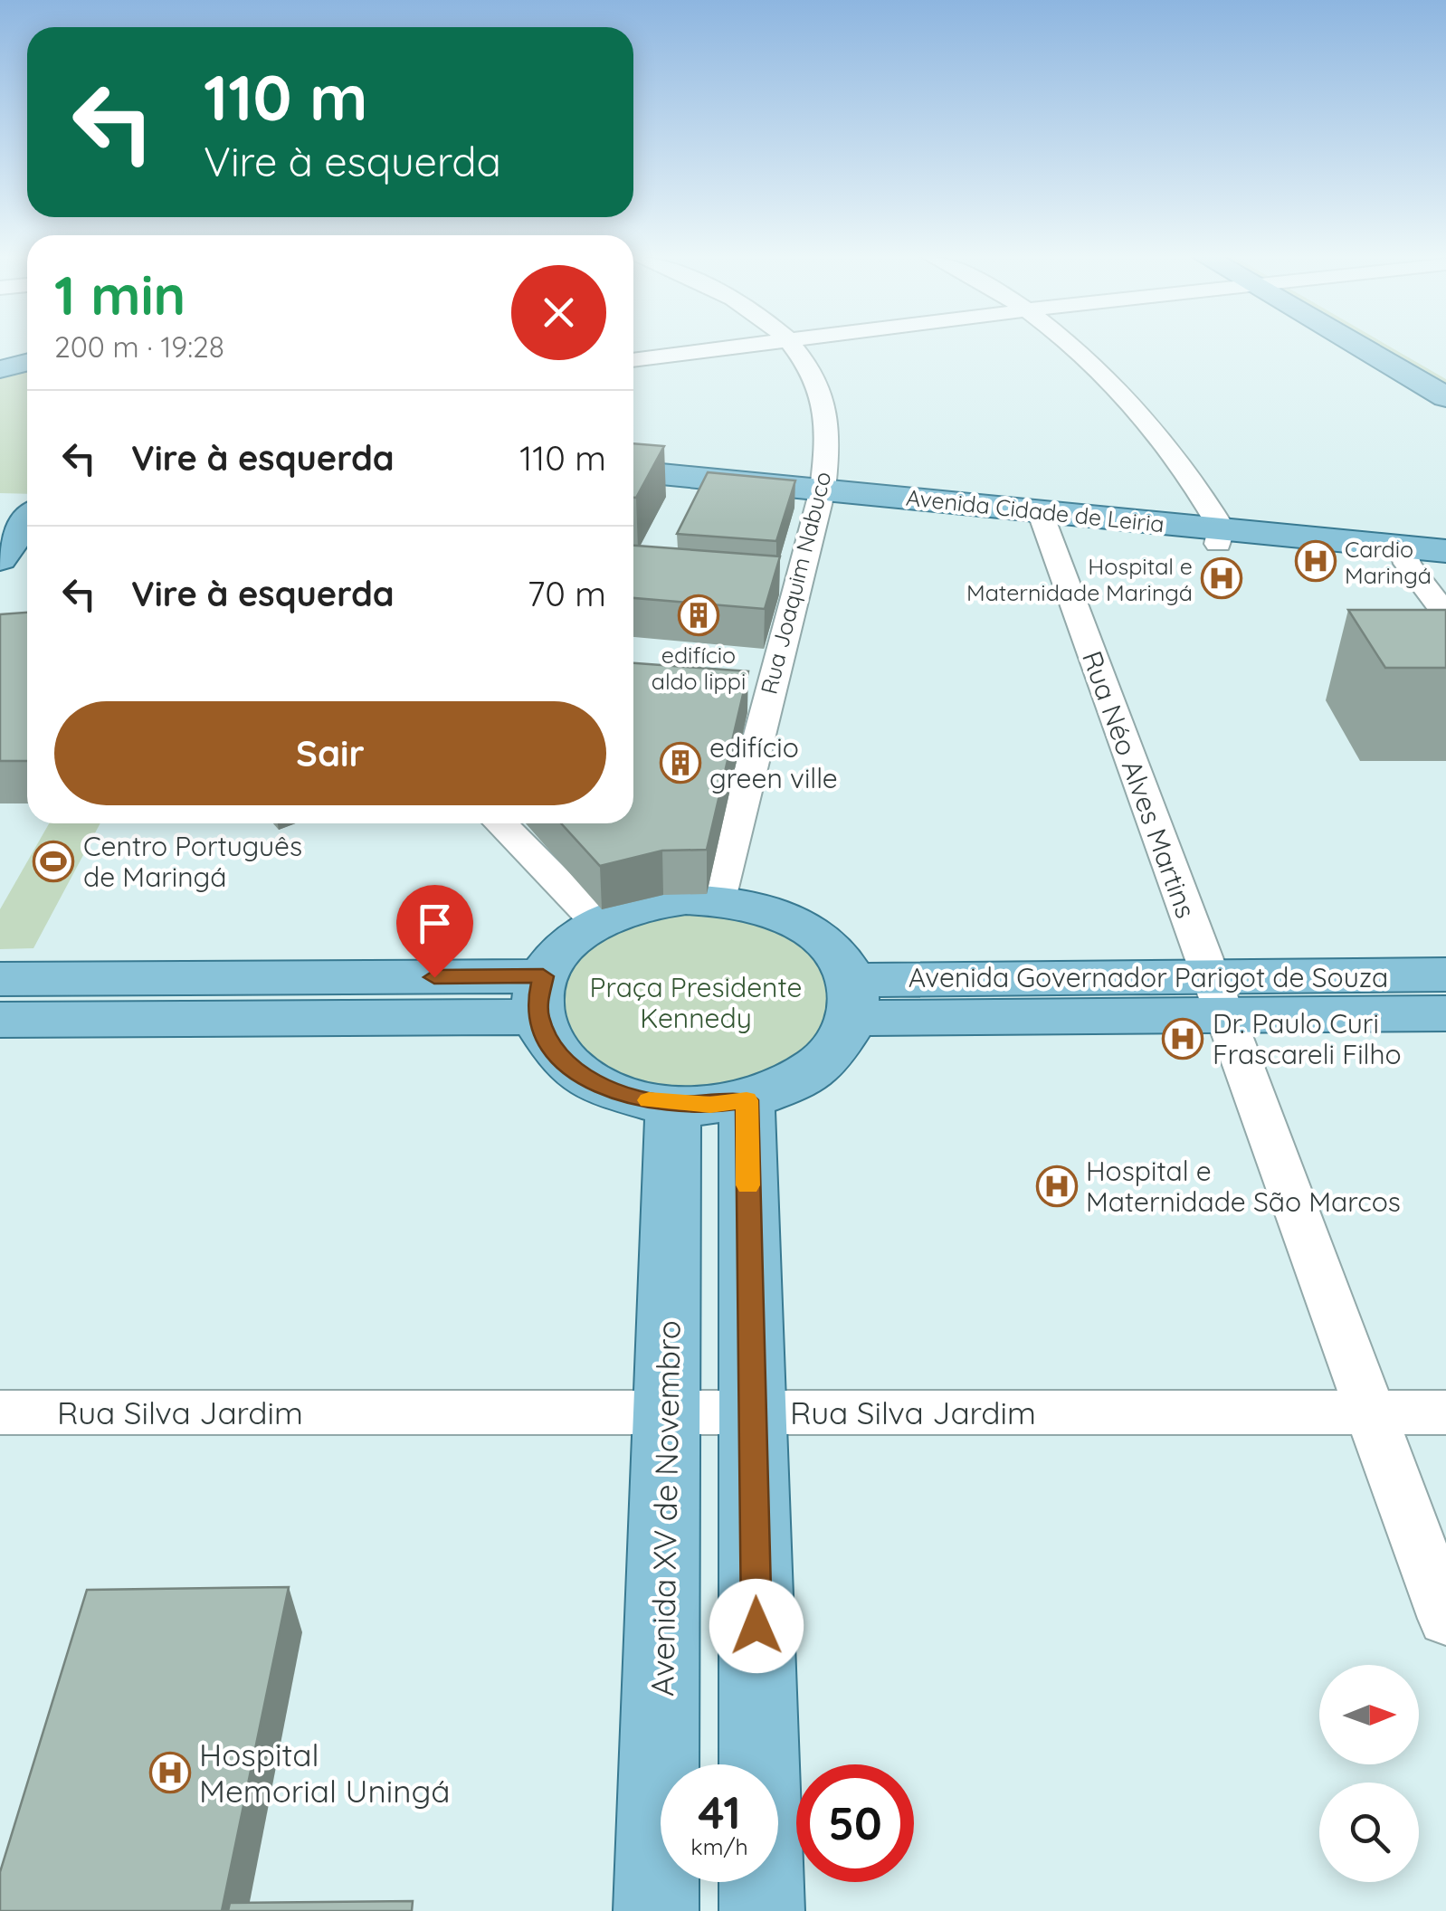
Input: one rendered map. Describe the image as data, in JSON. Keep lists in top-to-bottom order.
{
  "streets": {
    "main road": ["Avenida Cidade de Leiria", "Avenida Governador Parigot de Souza", "Avenida XV de Novembro"],
    "street": ["Rua Joaquim Nabuco", "Rua Néo Alves Martins", "Rua Silva Jardim"]
  },
  "crossings": [
    ["Avenida Cidade de Leiria", "Rua Joaquim Nabuco"],
    ["Avenida Cidade de Leiria", "Rua Néo Alves Martins"],
    ["Rua Joaquim Nabuco", "Avenida Governador Parigot de Souza"],
    ["Rua Joaquim Nabuco", "Avenida XV de Novembro"],
    ["Rua Néo Alves Martins", "Avenida Governador Parigot de Souza"],
    ["Rua Néo Alves Martins", "Rua Silva Jardim"],
    ["Avenida Governador Parigot de Souza", "Avenida XV de Novembro"],
    ["Rua Silva Jardim", "Avenida XV de Novembro"]
  ],
  "parks": ["Praça Presidente Kennedy"],
  "places": {
    "hospital": [
      "Cardio Maringá",
      "Hospital e Maternidade Maringá",
      "Dr. Paulo Curi Frascareli Filho",
      "Hospital e Maternidade São Marcos",
      "Hospital Memorial Uningá"
    ],
    "building": ["edifício aldo lippi", "edifício green ville"],
    "sports": ["Centro Português de Maringá"]
  },
  "north": "right",
  "page": {
    "turn": ["110 m", "Vire à esquerda"],
    "heading": ["1 min", "200 m · 19:28"],
    "list": [
      {
        "name": "Vire à esquerda",
        "value": "110 m"
      },
      {
        "name": "Vire à esquerda",
        "value": "70 m"
      }
    ],
    "buttons": "Sair",
    "speed": "41 km/h",
    "limit": "50"
  }
}
